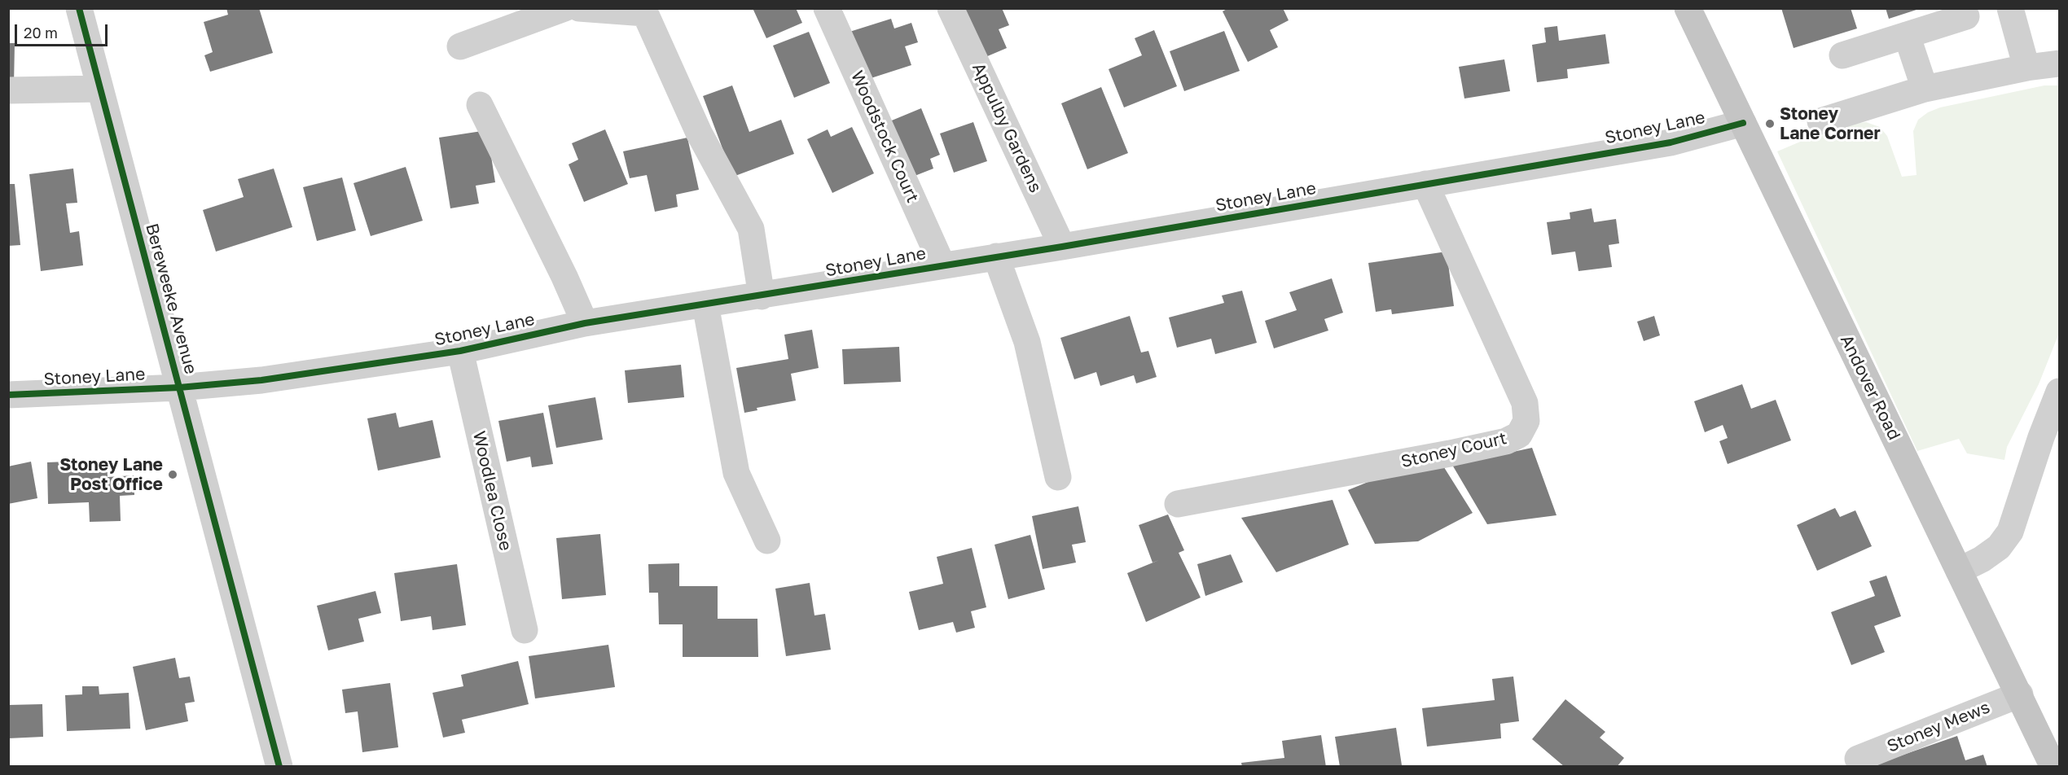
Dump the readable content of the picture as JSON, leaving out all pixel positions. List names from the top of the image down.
{
  "streets": {
    "main road": ["Andover Road"],
    "street": [
      "Appulby Gardens",
      "Stoney Lane",
      "Woodstock Court",
      "Bereweeke Avenue",
      "Stoney Court",
      "Woodlea Close",
      "Stoney Mews"
    ]
  },
  "crossings": [
    ["Appulby Gardens", "Stoney Lane"],
    ["Stoney Lane", "Woodstock Court"],
    ["Stoney Lane", "Bereweeke Avenue"],
    ["Stoney Lane", "Andover Road"],
    ["Stoney Lane", "Stoney Court"],
    ["Stoney Lane", "Woodlea Close"],
    ["Andover Road", "Stoney Mews"]
  ],
  "places": ["Stoney Lane Corner", "Stoney Lane Post Office"],
  "scale_bar": "20 m"
}
